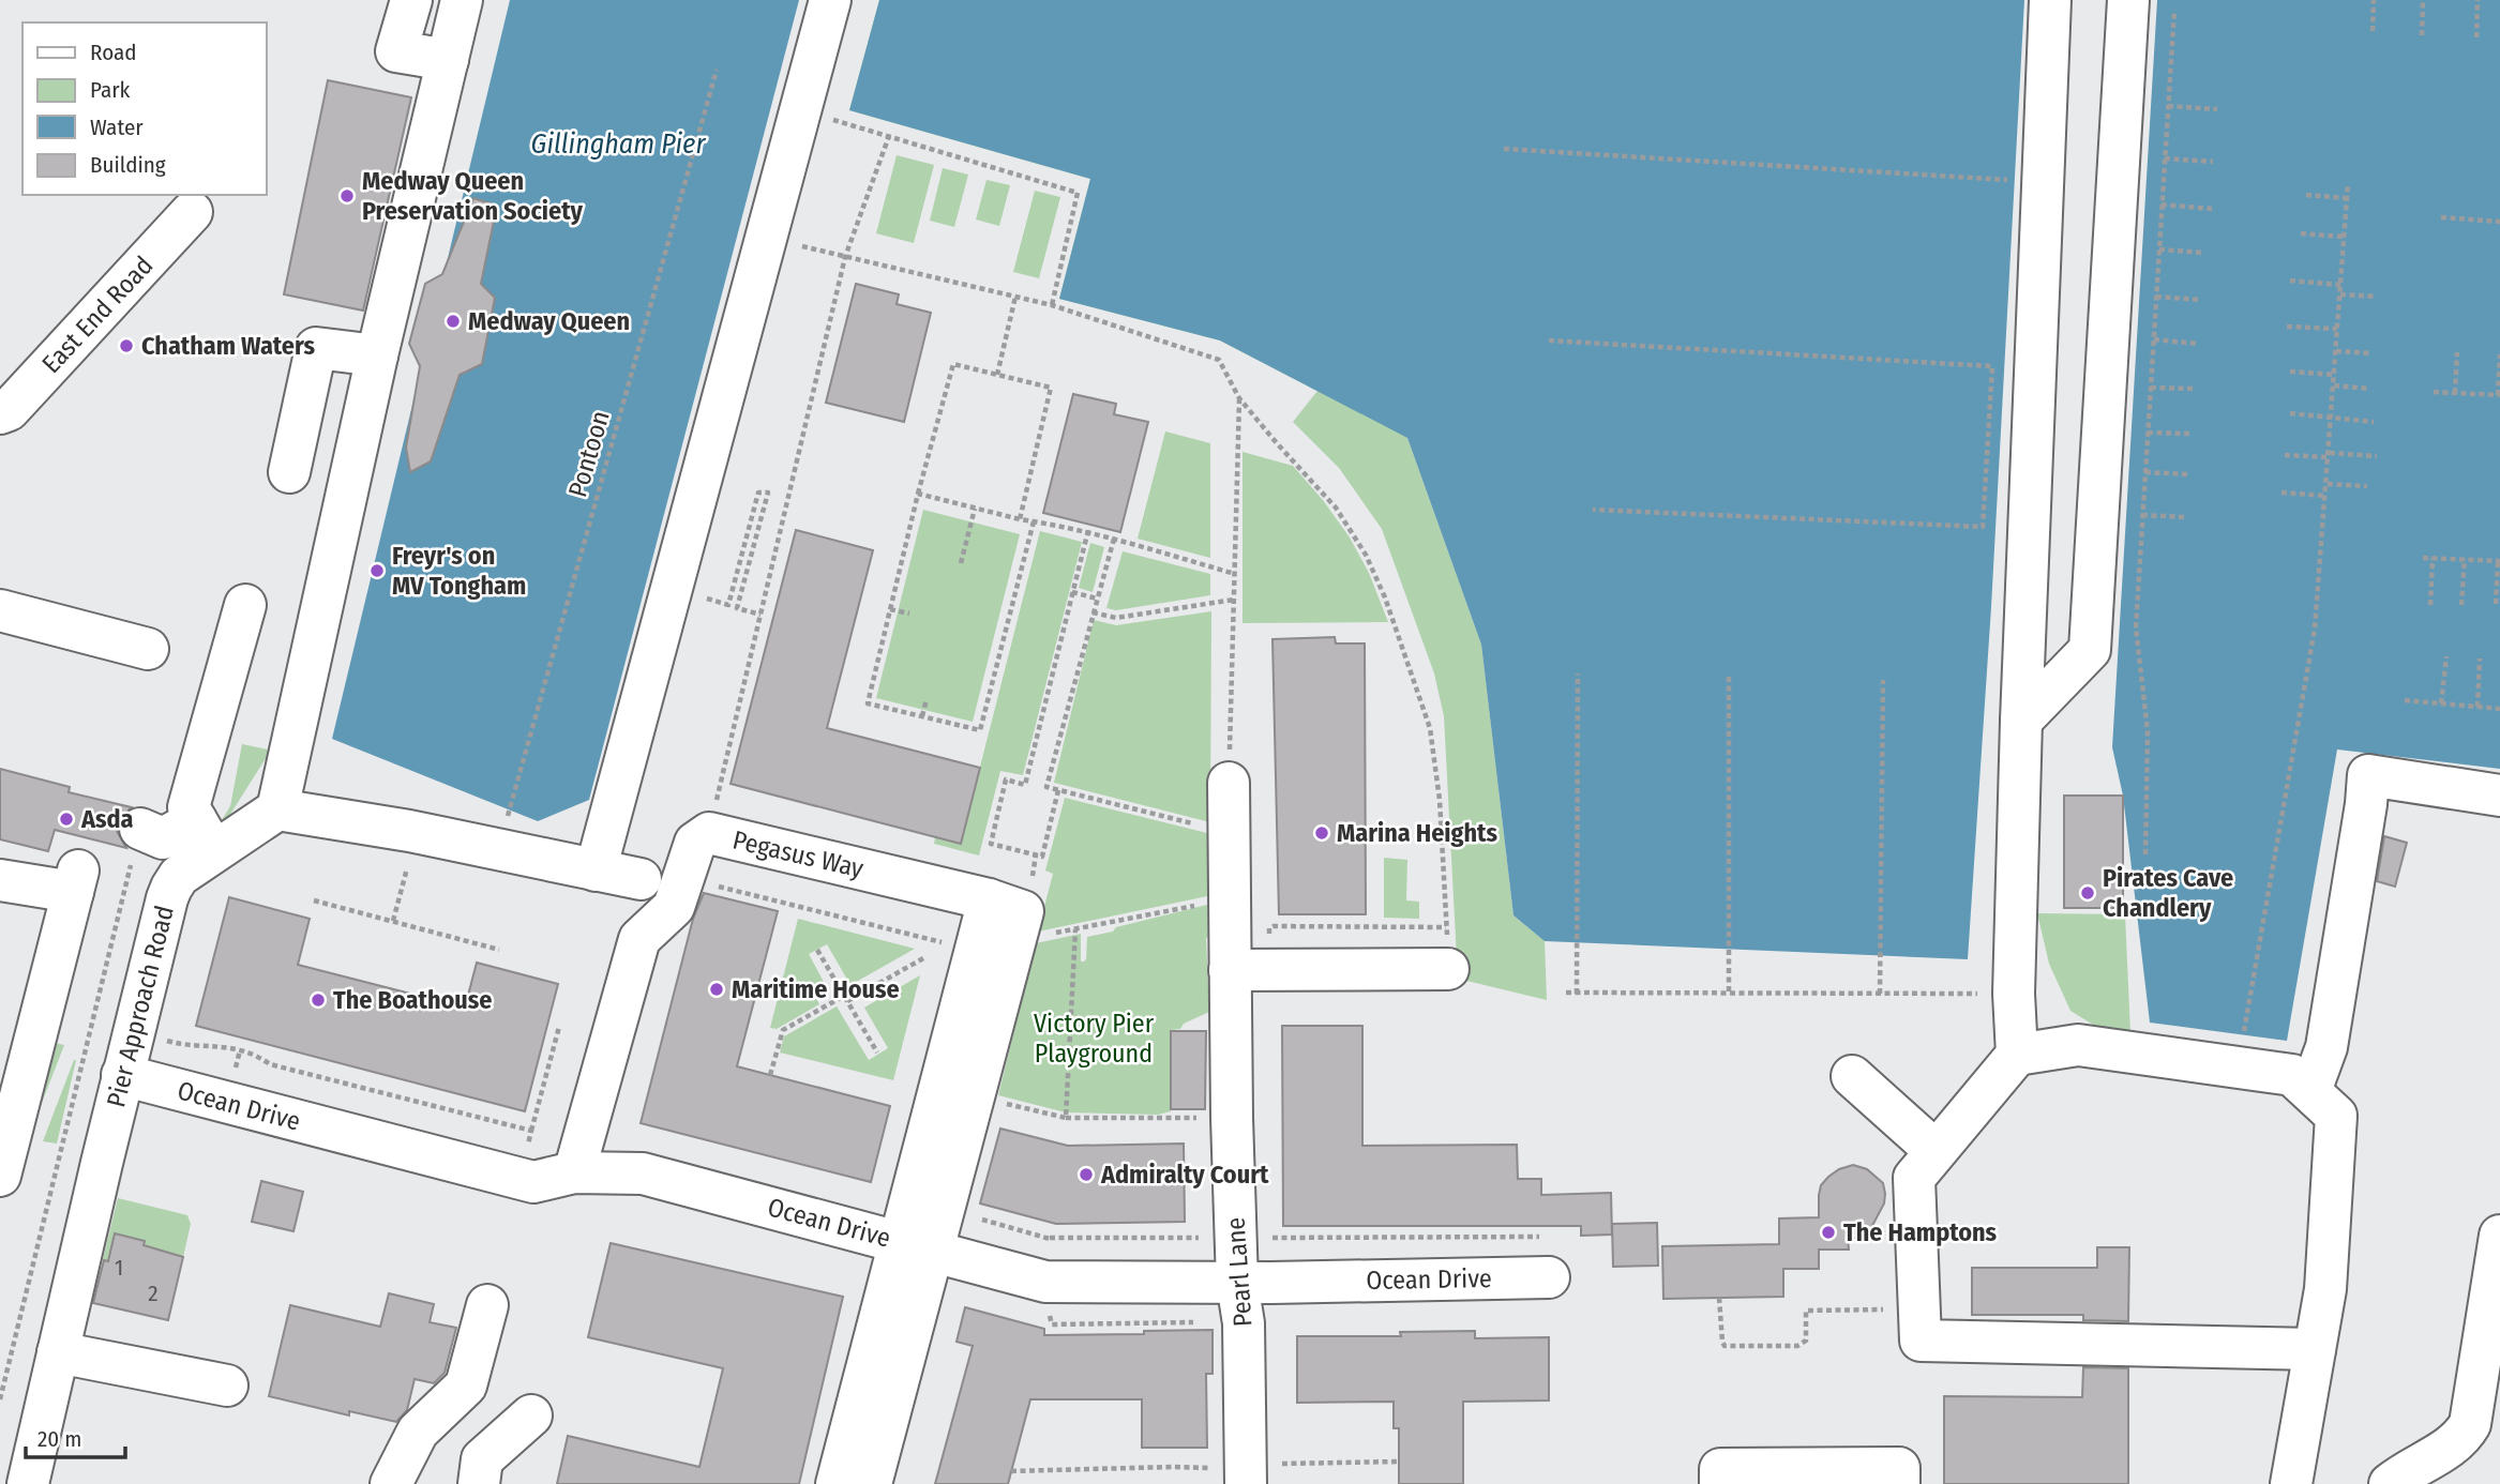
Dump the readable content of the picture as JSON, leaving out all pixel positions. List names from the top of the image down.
{
  "streets": {
    "street": [
      "East End Road",
      "Pegasus Way",
      "Pier Approach Road",
      "Ocean Drive",
      "Pearl Lane"
    ],
    "path": ["Pontoon"]
  },
  "crossings": [
    ["Pegasus Way", "Ocean Drive"],
    ["Pier Approach Road", "Ocean Drive"],
    ["Ocean Drive", "Pearl Lane"]
  ],
  "water": ["Gillingham Pier"],
  "parks": ["Victory Pier Playground"],
  "places": [
    "Medway Queen Preservation Society",
    "Medway Queen",
    "Chatham Waters",
    "Freyr's on MV Tongham",
    "Asda",
    "Marina Heights",
    "Pirates Cave Chandlery",
    "Maritime House",
    "The Boathouse",
    "Admiralty Court",
    "The Hamptons"
  ],
  "house_numbers": ["1", "2"],
  "legend": [
    "Road",
    "Park",
    "Water",
    "Building"
  ],
  "scale_bar": "20 m"
}
